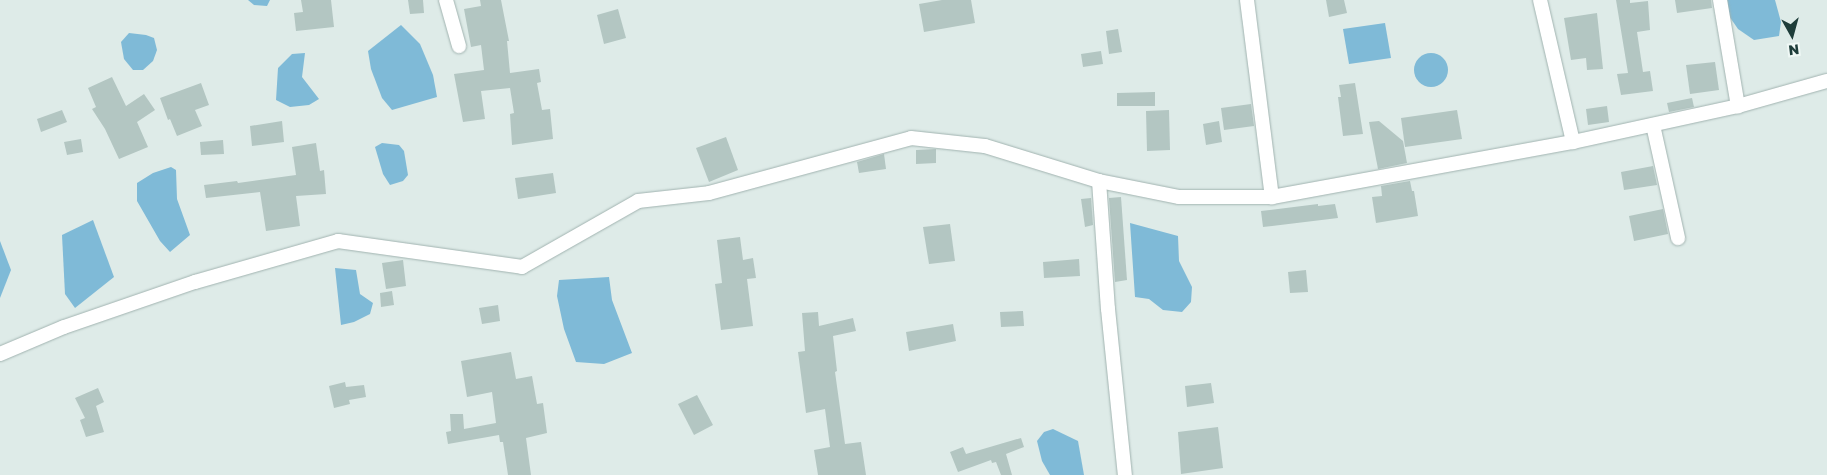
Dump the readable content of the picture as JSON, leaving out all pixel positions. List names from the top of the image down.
{
  "north": "bottom"
}
